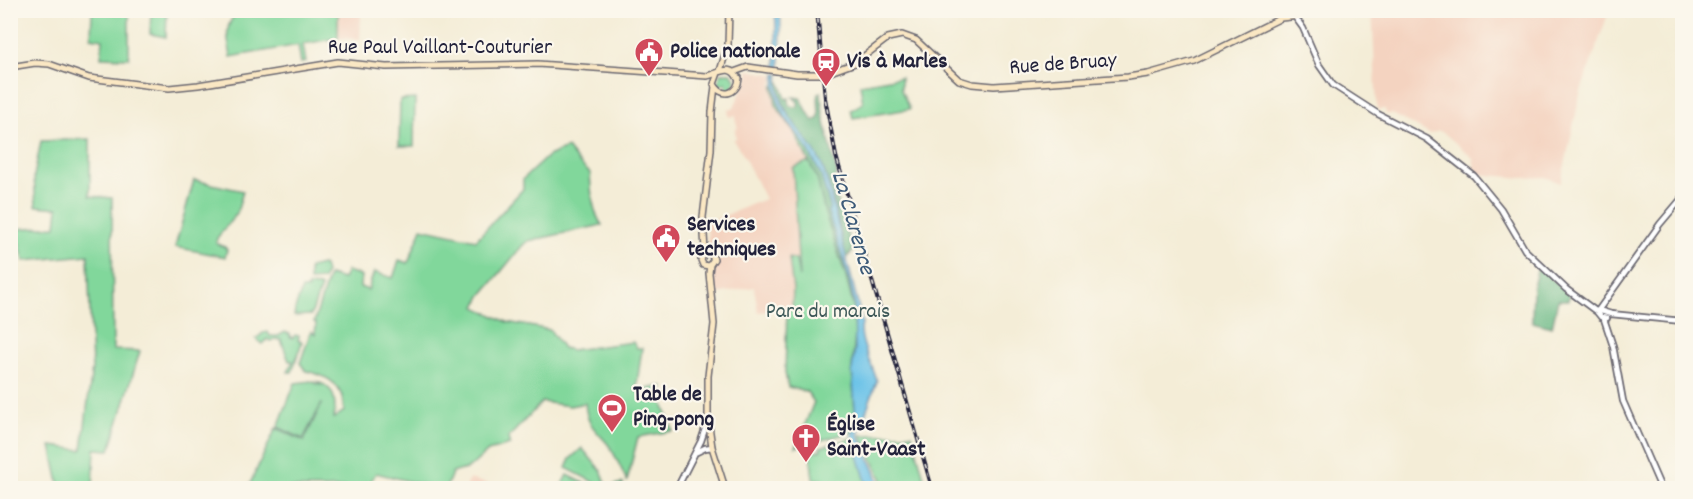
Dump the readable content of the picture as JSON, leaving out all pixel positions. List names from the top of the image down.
{
  "streets": {
    "main road": ["Rue Paul Vaillant-Couturier", "Rue de Bruay"]
  },
  "water": ["La Clarence"],
  "parks": ["Parc du marais"],
  "places": {
    "public building": ["Police nationale", "Services techniques"],
    "station": ["Vis à Marles"],
    "sports": ["Table de Ping-pong"],
    "church": ["Église Saint-Vaast"]
  }
}
